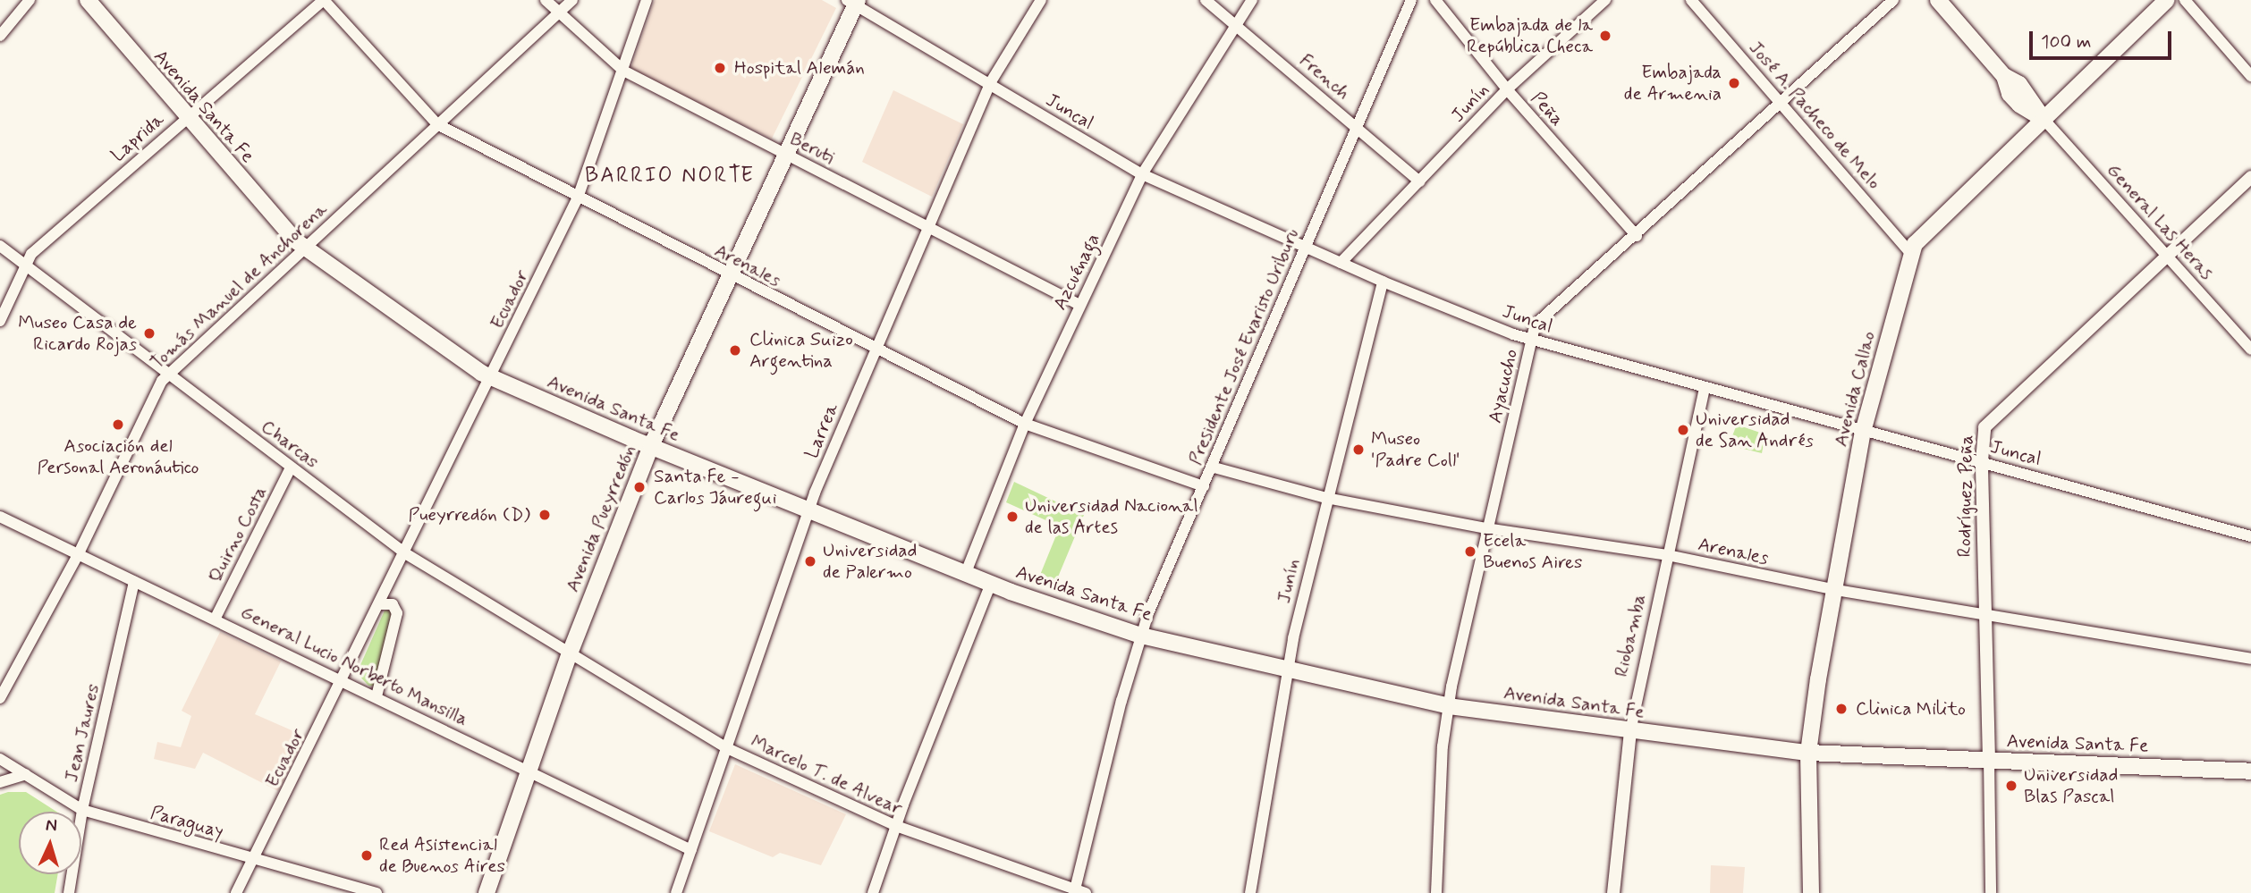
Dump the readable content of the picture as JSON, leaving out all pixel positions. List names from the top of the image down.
{
  "streets": {
    "main road": ["Avenida Santa Fe", "Avenida Callao", "Avenida Pueyrredón"],
    "street": [
      "French",
      "Junín",
      "Peña",
      "Juncal",
      "José A. Pacheco de Melo",
      "Laprida",
      "Beruti",
      "General Las Heras",
      "Arenales",
      "Azcuénaga",
      "Tomás Manuel de Anchorena",
      "Ecuador",
      "Presidente José Evaristo Uriburu",
      "Ayacucho",
      "Larrea",
      "Charcas",
      "Rodríguez Peña",
      "Quirno Costa",
      "Riobamba",
      "General Lucio Norberto Mansilla",
      "Jean Jaures",
      "Marcelo T. de Alvear",
      "Paraguay"
    ]
  },
  "crossings": [
    ["French", "Junín"],
    ["French", "Azcuénaga"],
    ["French", "Presidente José Evaristo Uriburu"],
    ["Junín", "Avenida Santa Fe"],
    ["Junín", "Peña"],
    ["Junín", "Juncal"],
    ["Junín", "Arenales"],
    ["Avenida Santa Fe", "Laprida"],
    ["Avenida Santa Fe", "Azcuénaga"],
    ["Avenida Santa Fe", "Tomás Manuel de Anchorena"],
    ["Avenida Santa Fe", "Ecuador"],
    ["Avenida Santa Fe", "Presidente José Evaristo Uriburu"],
    ["Avenida Santa Fe", "Ayacucho"],
    ["Avenida Santa Fe", "Avenida Callao"],
    ["Avenida Santa Fe", "Larrea"],
    ["Avenida Santa Fe", "Rodríguez Peña"],
    ["Avenida Santa Fe", "Avenida Pueyrredón"],
    ["Avenida Santa Fe", "Riobamba"],
    ["Peña", "Ayacucho"],
    ["Juncal", "Azcuénaga"],
    ["Juncal", "Presidente José Evaristo Uriburu"],
    ["Juncal", "Ayacucho"],
    ["Juncal", "Avenida Callao"],
    ["Juncal", "Larrea"],
    ["Juncal", "Rodríguez Peña"],
    ["Juncal", "Avenida Pueyrredón"],
    ["Juncal", "Riobamba"],
    ["José A. Pacheco de Melo", "Ayacucho"],
    ["José A. Pacheco de Melo", "Avenida Callao"],
    ["Laprida", "Arenales"],
    ["Laprida", "Charcas"],
    ["Beruti", "Azcuénaga"],
    ["Beruti", "Tomás Manuel de Anchorena"],
    ["Beruti", "Ecuador"],
    ["Beruti", "Larrea"],
    ["Beruti", "Avenida Pueyrredón"],
    ["General Las Heras", "Avenida Callao"],
    ["General Las Heras", "Rodríguez Peña"],
    ["Arenales", "Azcuénaga"],
    ["Arenales", "Tomás Manuel de Anchorena"],
    ["Arenales", "Ecuador"],
    ["Arenales", "Presidente José Evaristo Uriburu"],
    ["Arenales", "Ayacucho"],
    ["Arenales", "Avenida Callao"],
    ["Arenales", "Larrea"],
    ["Arenales", "Rodríguez Peña"],
    ["Arenales", "Avenida Pueyrredón"],
    ["Arenales", "Riobamba"],
    ["Tomás Manuel de Anchorena", "Charcas"],
    ["Tomás Manuel de Anchorena", "General Lucio Norberto Mansilla"],
    ["Ecuador", "Charcas"],
    ["Ecuador", "General Lucio Norberto Mansilla"],
    ["Ecuador", "Paraguay"],
    ["Presidente José Evaristo Uriburu", "Marcelo T. de Alvear"],
    ["Larrea", "General Lucio Norberto Mansilla"],
    ["Larrea", "Marcelo T. de Alvear"],
    ["Charcas", "Avenida Pueyrredón"],
    ["Charcas", "Quirno Costa"],
    ["Charcas", "Marcelo T. de Alvear"],
    ["Avenida Pueyrredón", "General Lucio Norberto Mansilla"],
    ["Avenida Pueyrredón", "Marcelo T. de Alvear"],
    ["Quirno Costa", "General Lucio Norberto Mansilla"],
    ["General Lucio Norberto Mansilla", "Jean Jaures"],
    ["Jean Jaures", "Paraguay"]
  ],
  "districts": ["BARRIO NORTE"],
  "places": [
    "Embajada de la República Checa",
    "Hospital Alemán",
    "Embajada de Armenia",
    "Museo Casa de Ricardo Rojas",
    "Clinica Suizo Argentina",
    "Asociación del Personal Aeronáutico",
    "Universidad de San Andrés",
    "Museo 'Padre Coll'",
    "Santa Fe - Carlos Jáuregui",
    "Pueyrredón (D)",
    "Universidad Nacional de las Artes",
    "Ecela Buenos Aires",
    "Universidad de Palermo",
    "Clinica Milito",
    "Universidad Blas Pascal",
    "Red Asistencial de Buenos Aires"
  ],
  "scale_bar": "100 m",
  "north": "top"
}
